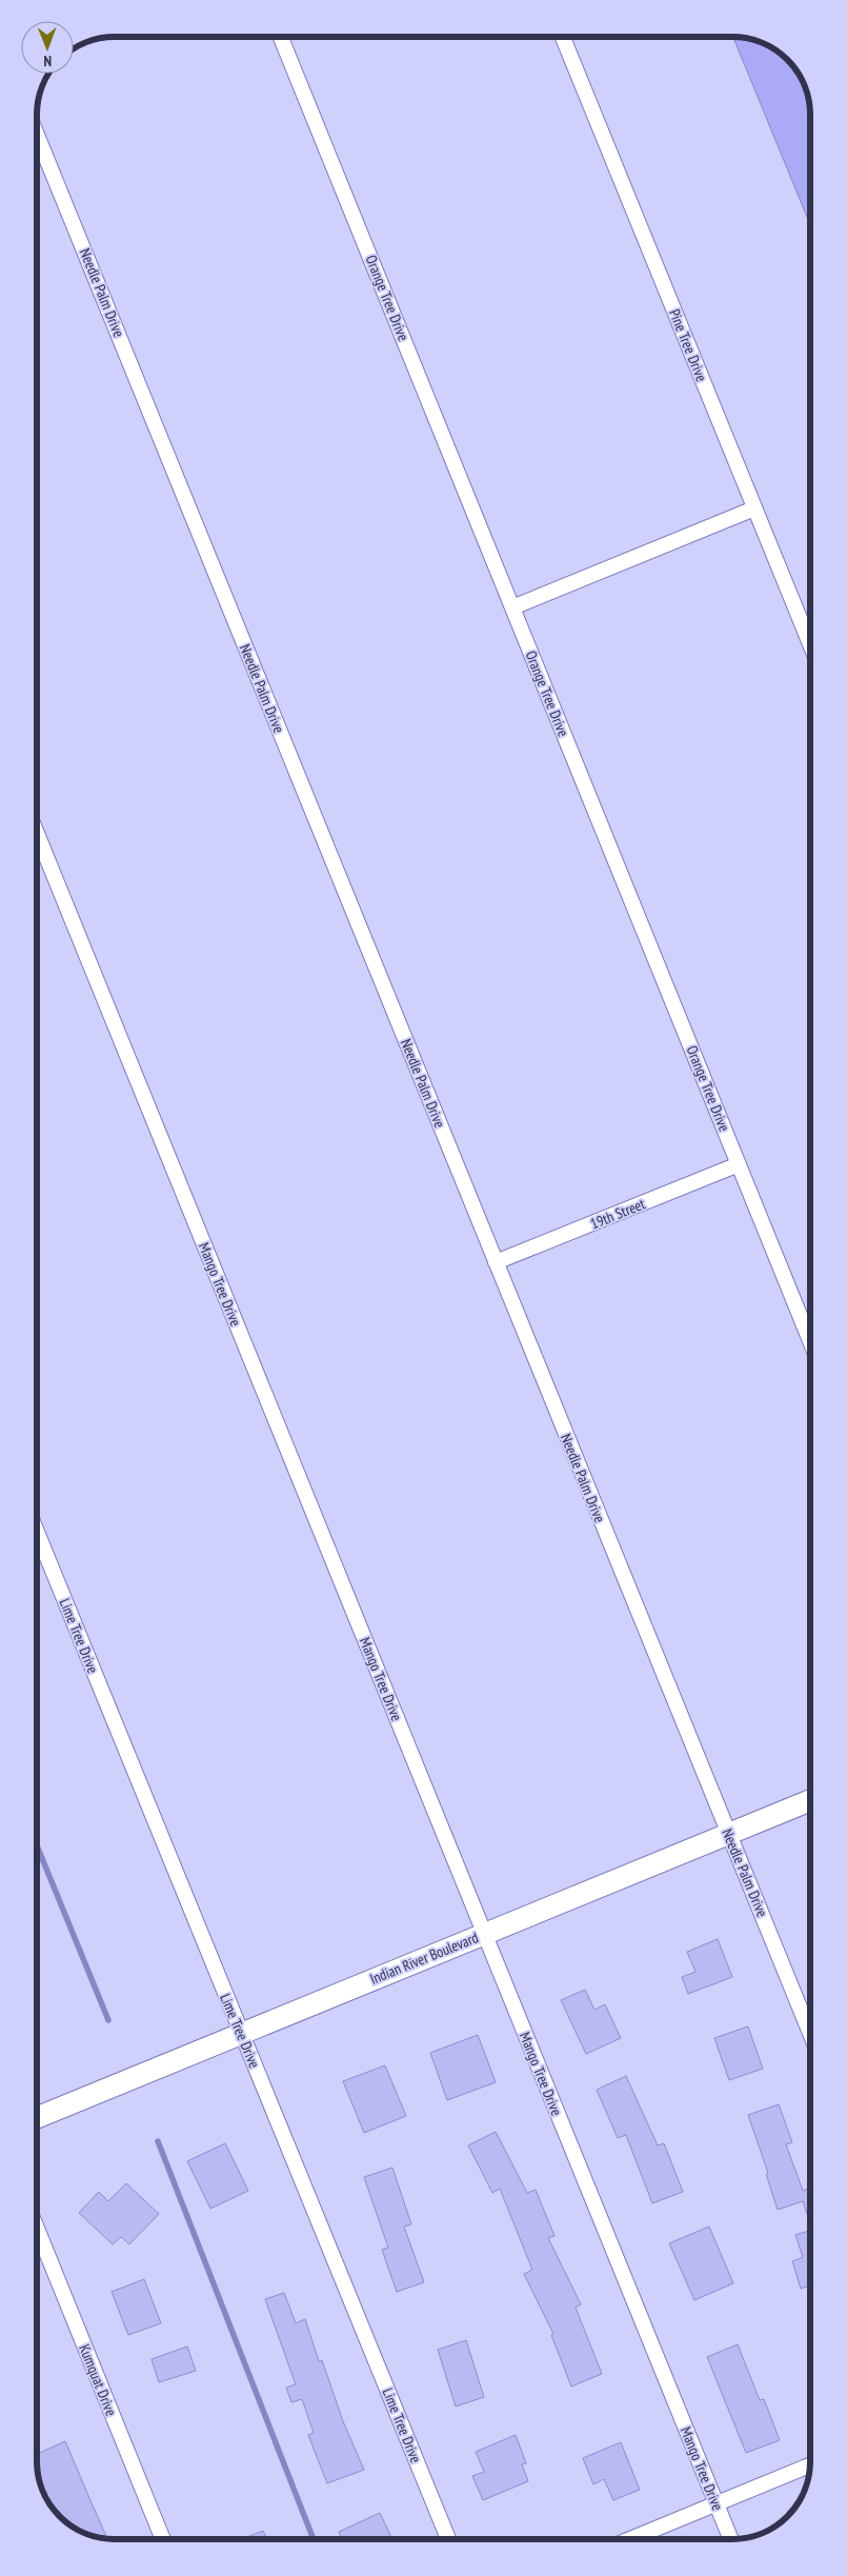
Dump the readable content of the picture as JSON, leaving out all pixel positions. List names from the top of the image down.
{
  "streets": {
    "main road": ["Indian River Boulevard"],
    "street": [
      "Needle Palm Drive",
      "Orange Tree Drive",
      "Pine Tree Drive",
      "19th Street",
      "Mango Tree Drive",
      "Lime Tree Drive",
      "Kumquat Drive"
    ]
  },
  "crossings": [
    ["Needle Palm Drive", "19th Street"],
    ["Needle Palm Drive", "Indian River Boulevard"],
    ["Orange Tree Drive", "19th Street"],
    ["Mango Tree Drive", "Indian River Boulevard"],
    ["Lime Tree Drive", "Indian River Boulevard"]
  ],
  "north": "bottom"
}
